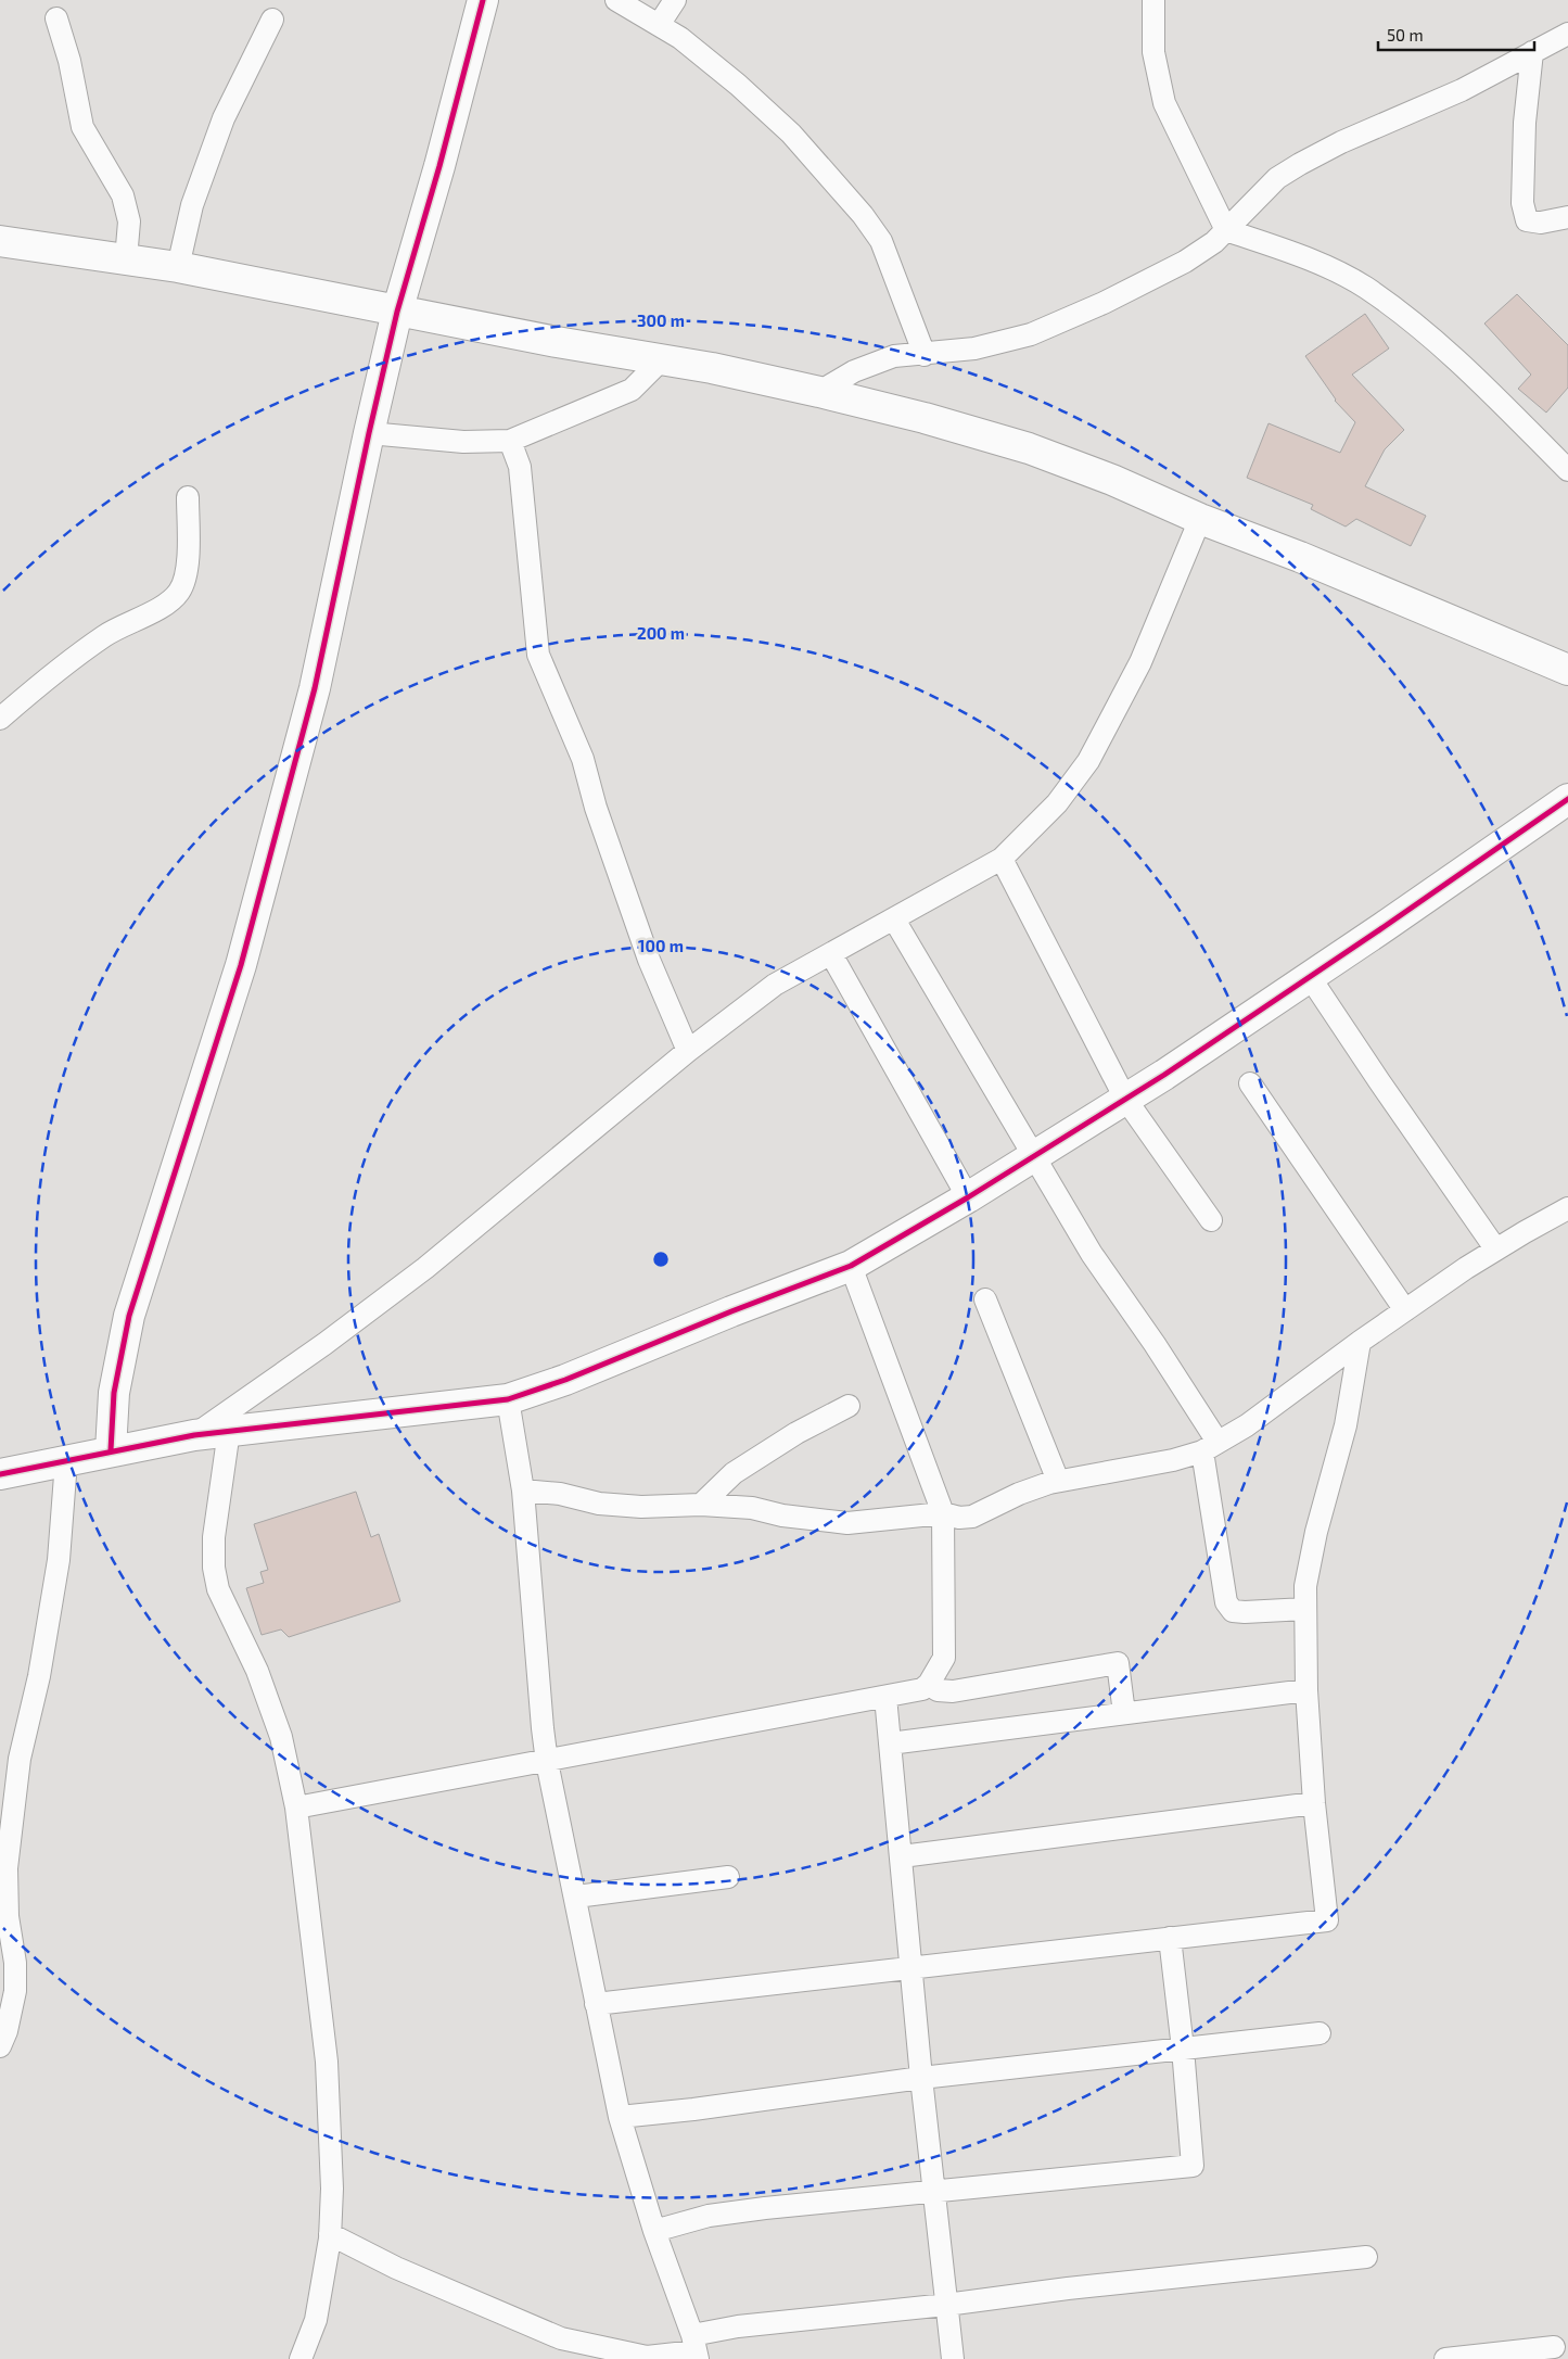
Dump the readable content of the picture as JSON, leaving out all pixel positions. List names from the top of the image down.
{
  "scale_bar": "50 m",
  "rings": ["300 m", "200 m", "100 m"]
}
